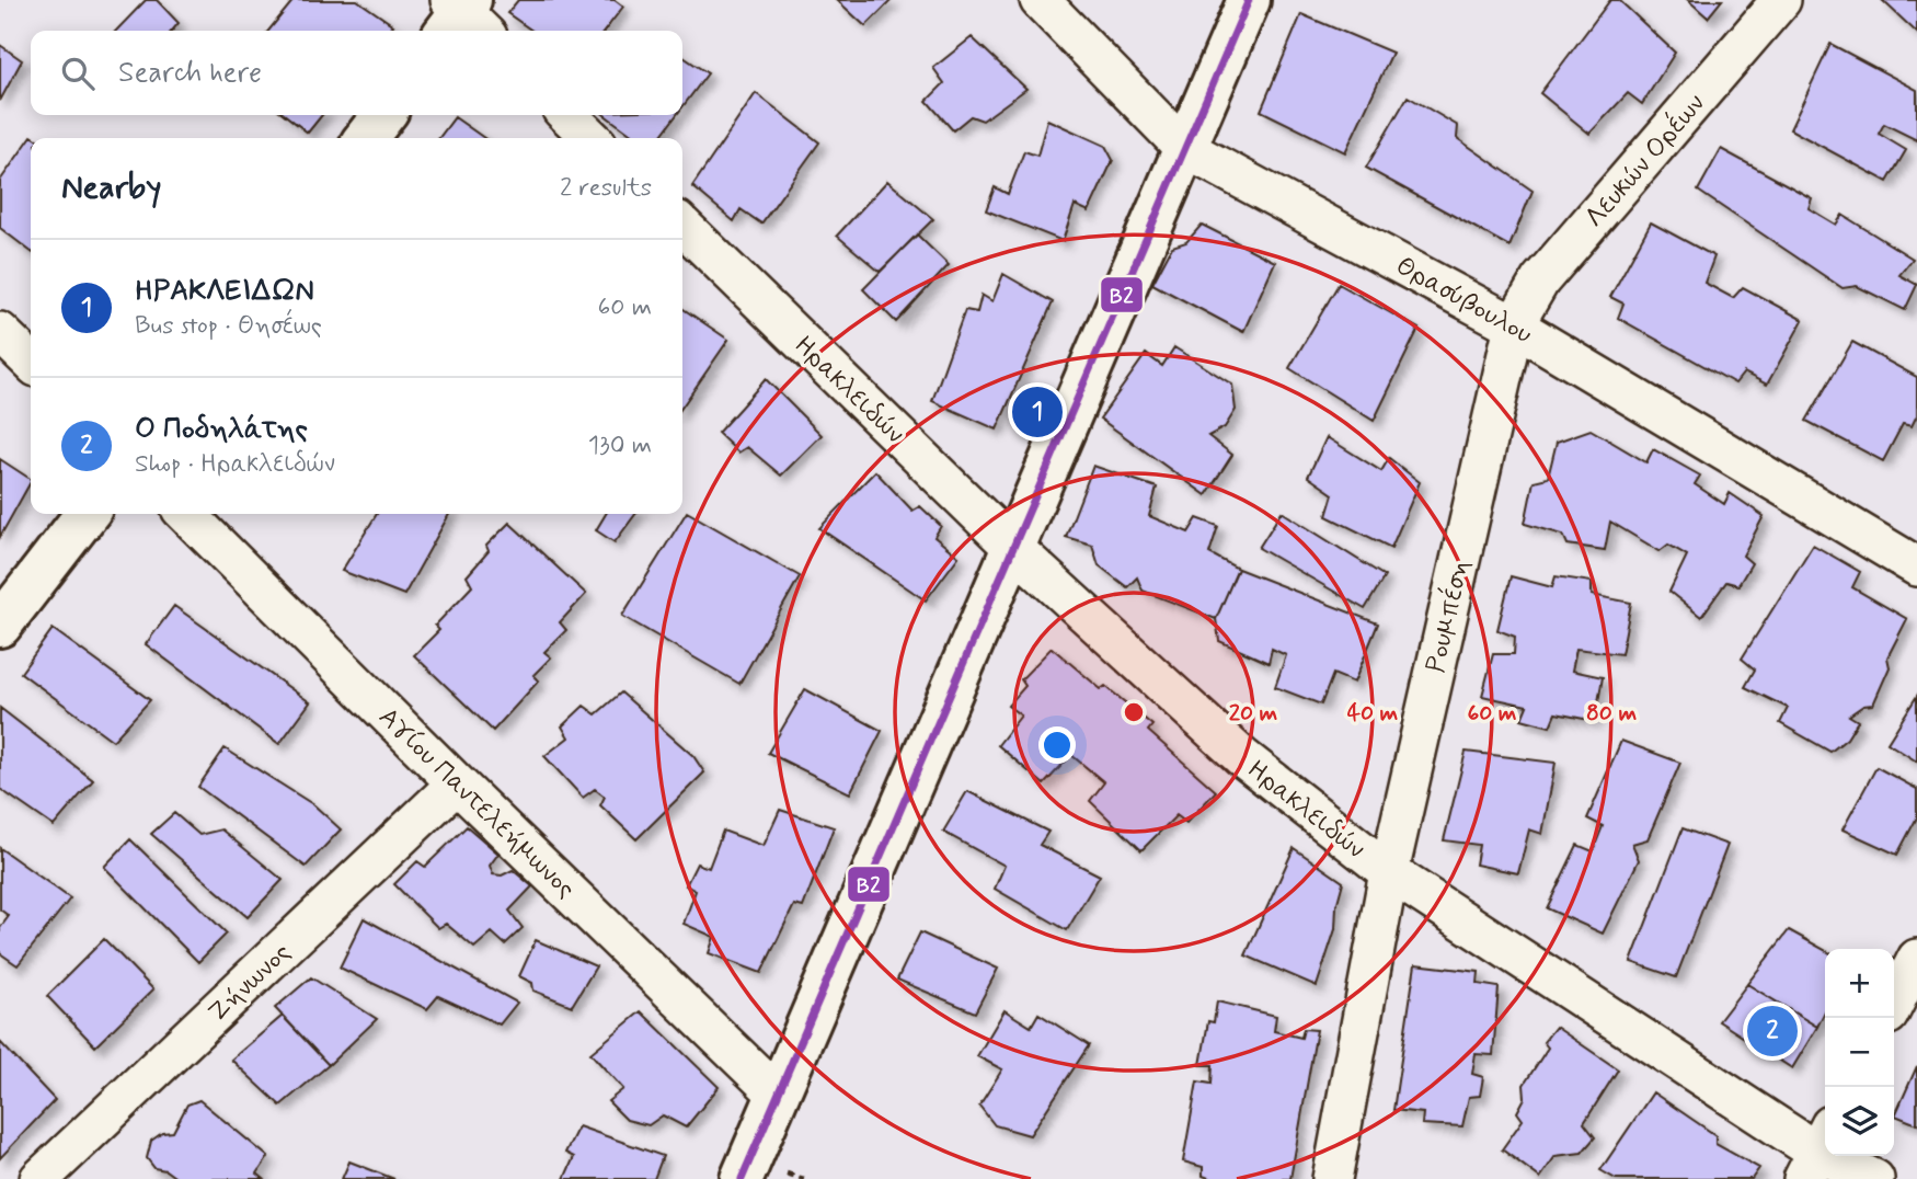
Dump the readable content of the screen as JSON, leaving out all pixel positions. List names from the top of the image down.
{
  "streets": {
    "street": [
      "Λευκών Ορέων",
      "Θρασύβουλου",
      "Ηρακλειδών",
      "Ρουμπέση",
      "Αγίου Παντελεήμωνος",
      "Ζήνωνος"
    ]
  },
  "crossings": [
    ["Λευκών Ορέων", "Θρασύβουλου"],
    ["Λευκών Ορέων", "Ρουμπέση"],
    ["Θρασύβουλου", "Ρουμπέση"],
    ["Ηρακλειδών", "Ρουμπέση"],
    ["Αγίου Παντελεήμωνος", "Ζήνωνος"]
  ],
  "lines": ["transit line Β2"],
  "page": {
    "search": "Search here",
    "heading": ["Nearby", "2 results"],
    "list": [
      {
        "mark": "1",
        "name": "ΗΡΑΚΛΕΙΔΩΝ",
        "note": "Bus stop · Θησέως",
        "value": "60 m"
      },
      {
        "mark": "2",
        "name": "Ο Ποδηλάτης",
        "note": "Shop · Ηρακλειδών",
        "value": "130 m"
      }
    ],
    "pins": ["1", "2"],
    "map_buttons": ["+", "−"]
  },
  "rings": [
    "20 m",
    "40 m",
    "60 m",
    "80 m"
  ]
}
